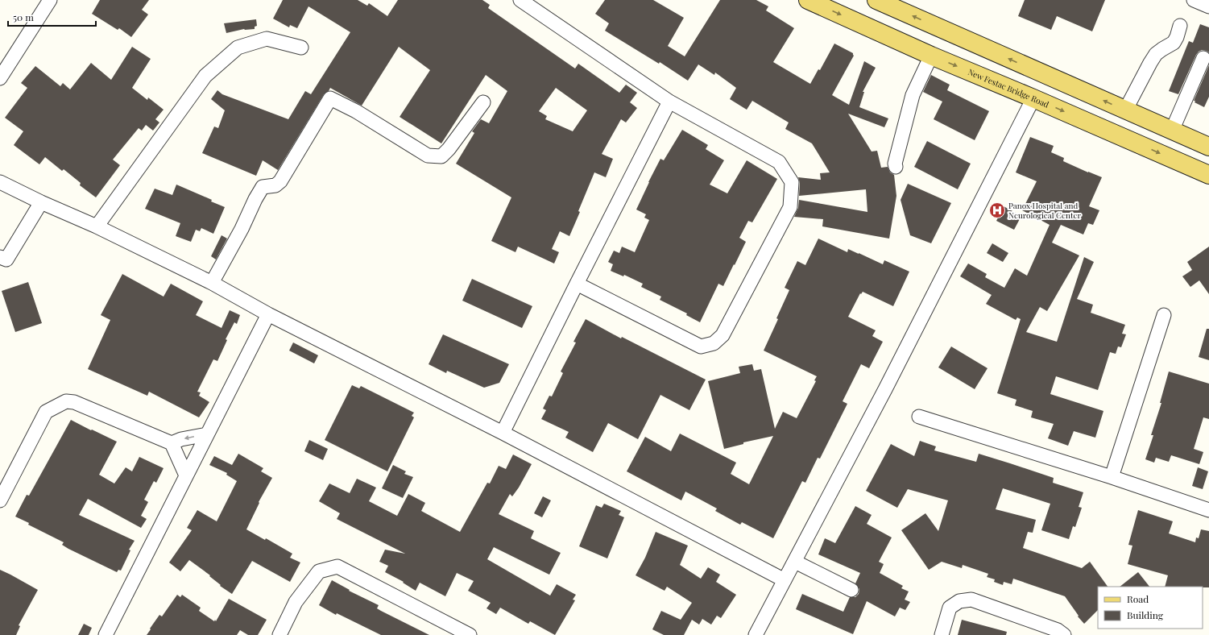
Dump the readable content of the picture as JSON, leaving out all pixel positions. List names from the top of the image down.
{
  "streets": {
    "main road": ["New Festac Bridge Road"]
  },
  "places": {
    "hospital": ["Panox Hospital and Neurological Center"]
  },
  "legend": ["Road", "Building"],
  "scale_bar": "50 m"
}
